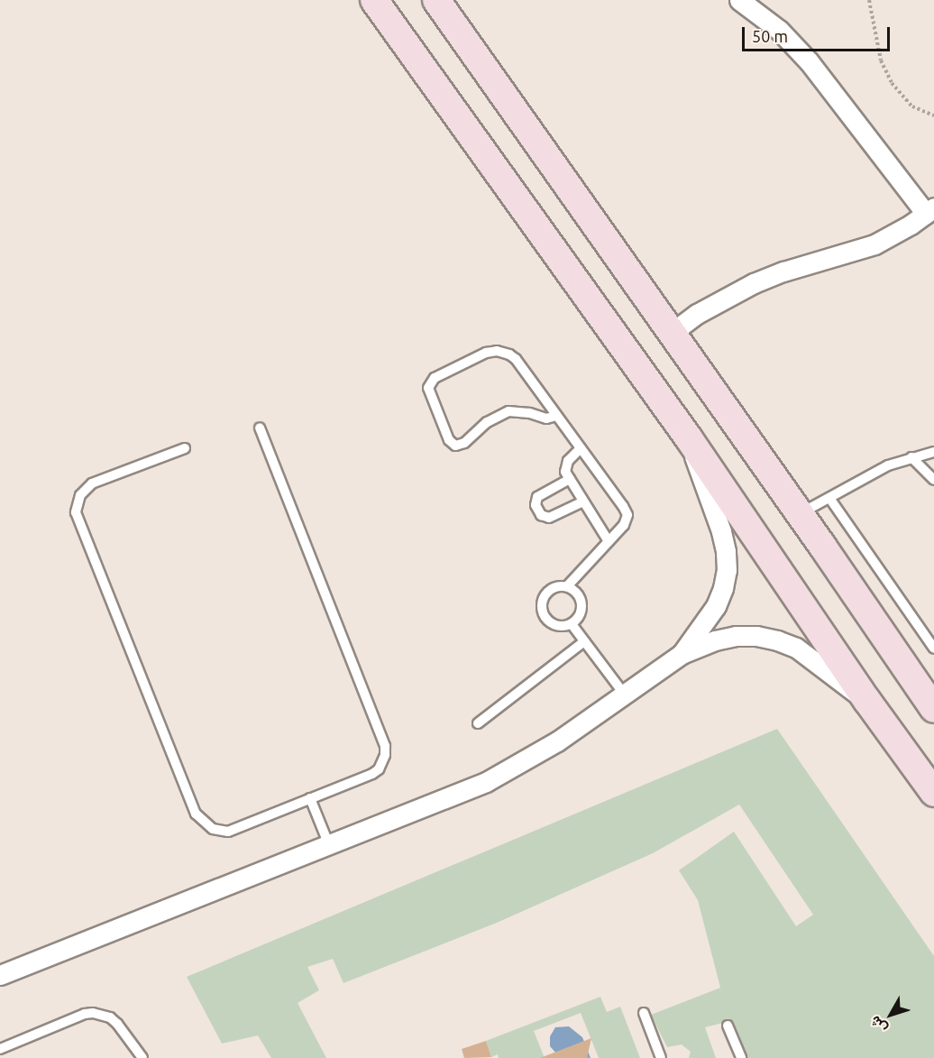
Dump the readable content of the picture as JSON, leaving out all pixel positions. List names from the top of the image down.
{
  "scale_bar": "50 m",
  "north": "bottom left"
}
